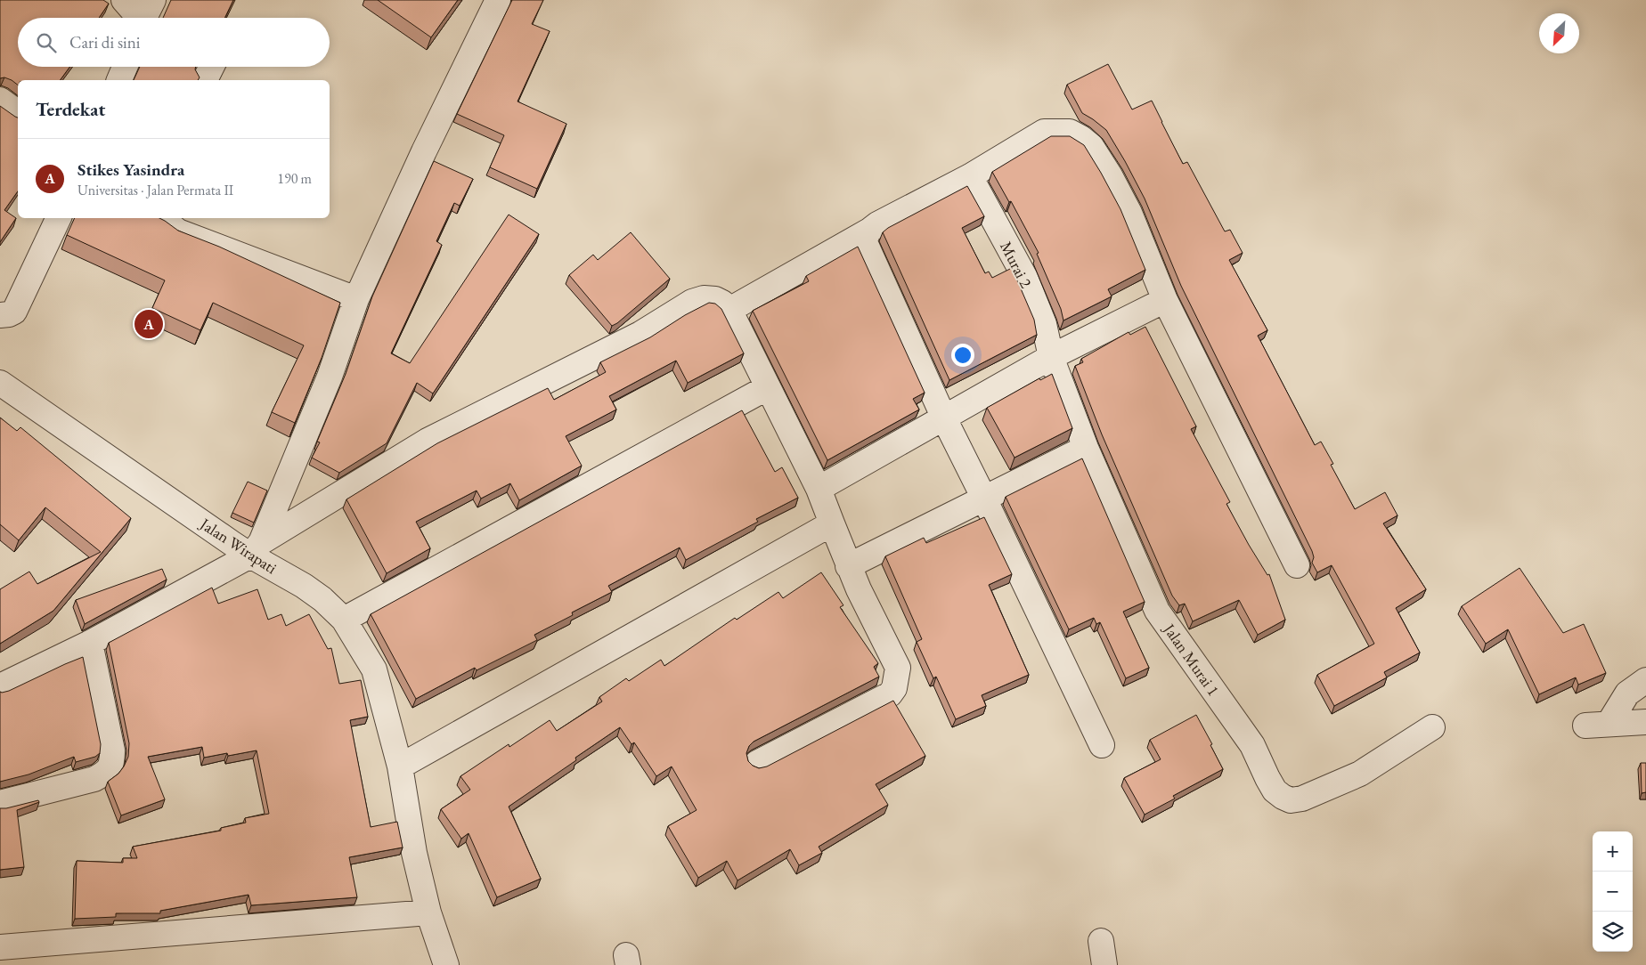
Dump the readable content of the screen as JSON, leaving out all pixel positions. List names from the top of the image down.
{
  "streets": {
    "street": ["Murai 2", "Jalan Wirapati", "Jalan Murai 1"]
  },
  "crossings": [
    ["Murai 2", "Jalan Murai 1"]
  ],
  "north": "bottom left",
  "page": {
    "search": "Cari di sini",
    "heading": "Terdekat",
    "list": [
      {
        "mark": "A",
        "name": "Stikes Yasindra",
        "note": "Universitas · Jalan Permata II",
        "value": "190 m"
      }
    ],
    "pins": "A",
    "map_buttons": ["+", "−"]
  }
}
